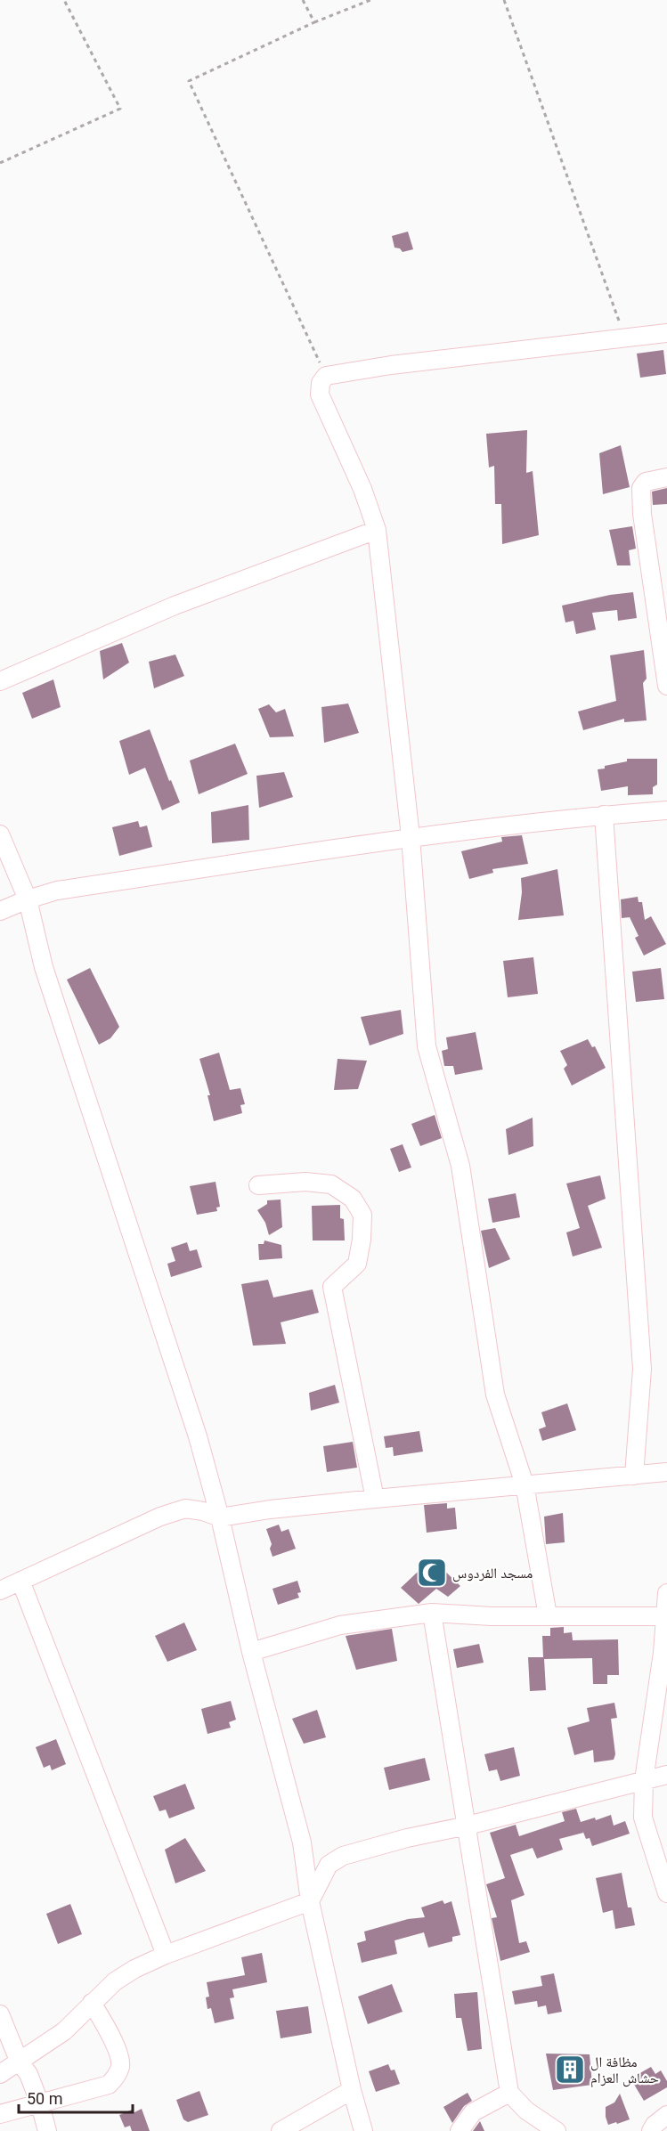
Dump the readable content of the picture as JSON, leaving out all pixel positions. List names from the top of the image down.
{
  "places": {
    "mosque": ["مسجد الفردوس"],
    "building": ["مظافة ال حشاش العزام"]
  },
  "scale_bar": "50 m"
}
